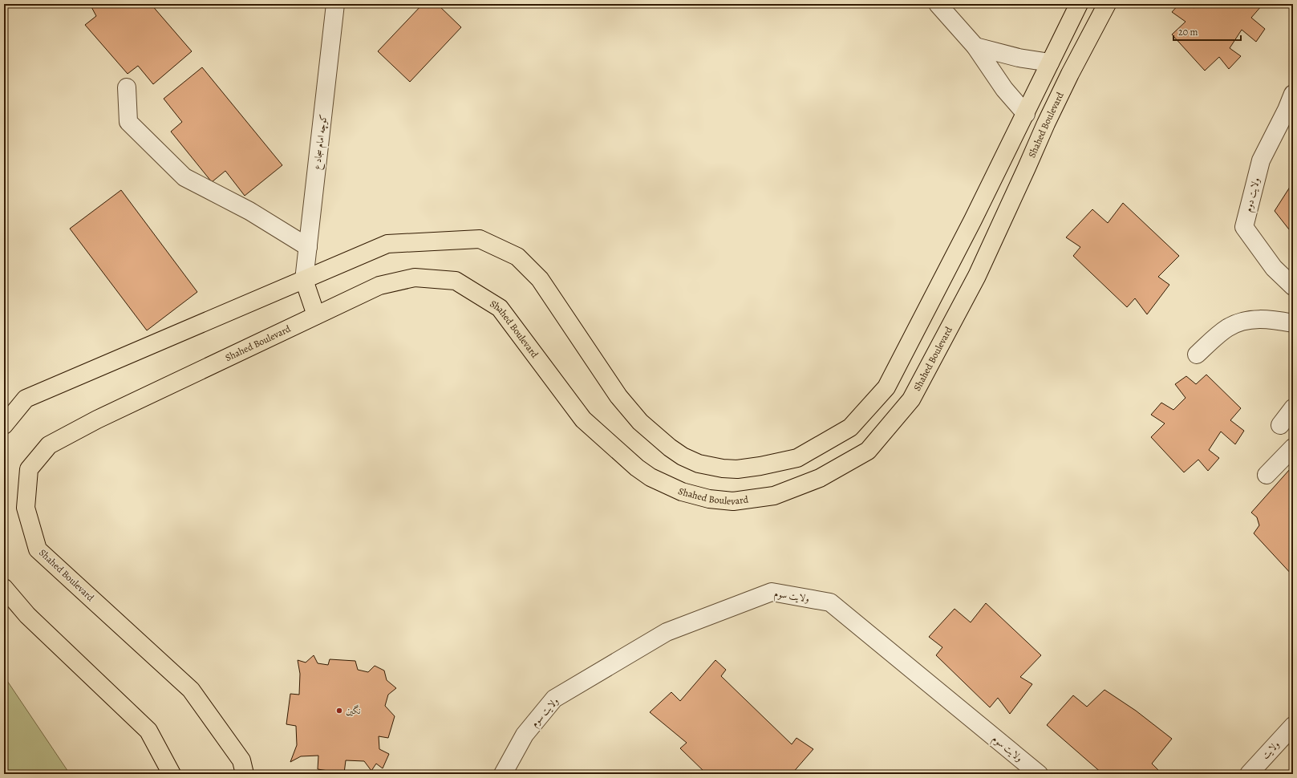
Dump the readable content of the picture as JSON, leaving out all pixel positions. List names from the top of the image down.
{
  "streets": {
    "main road": ["Shahed Boulevard"],
    "street": [
      "کوچه امام سجاد ع",
      "ولایت دوم",
      "ولایت سوم",
      "ولایت"
    ]
  },
  "places": ["نگین"],
  "scale_bar": "20 m"
}
